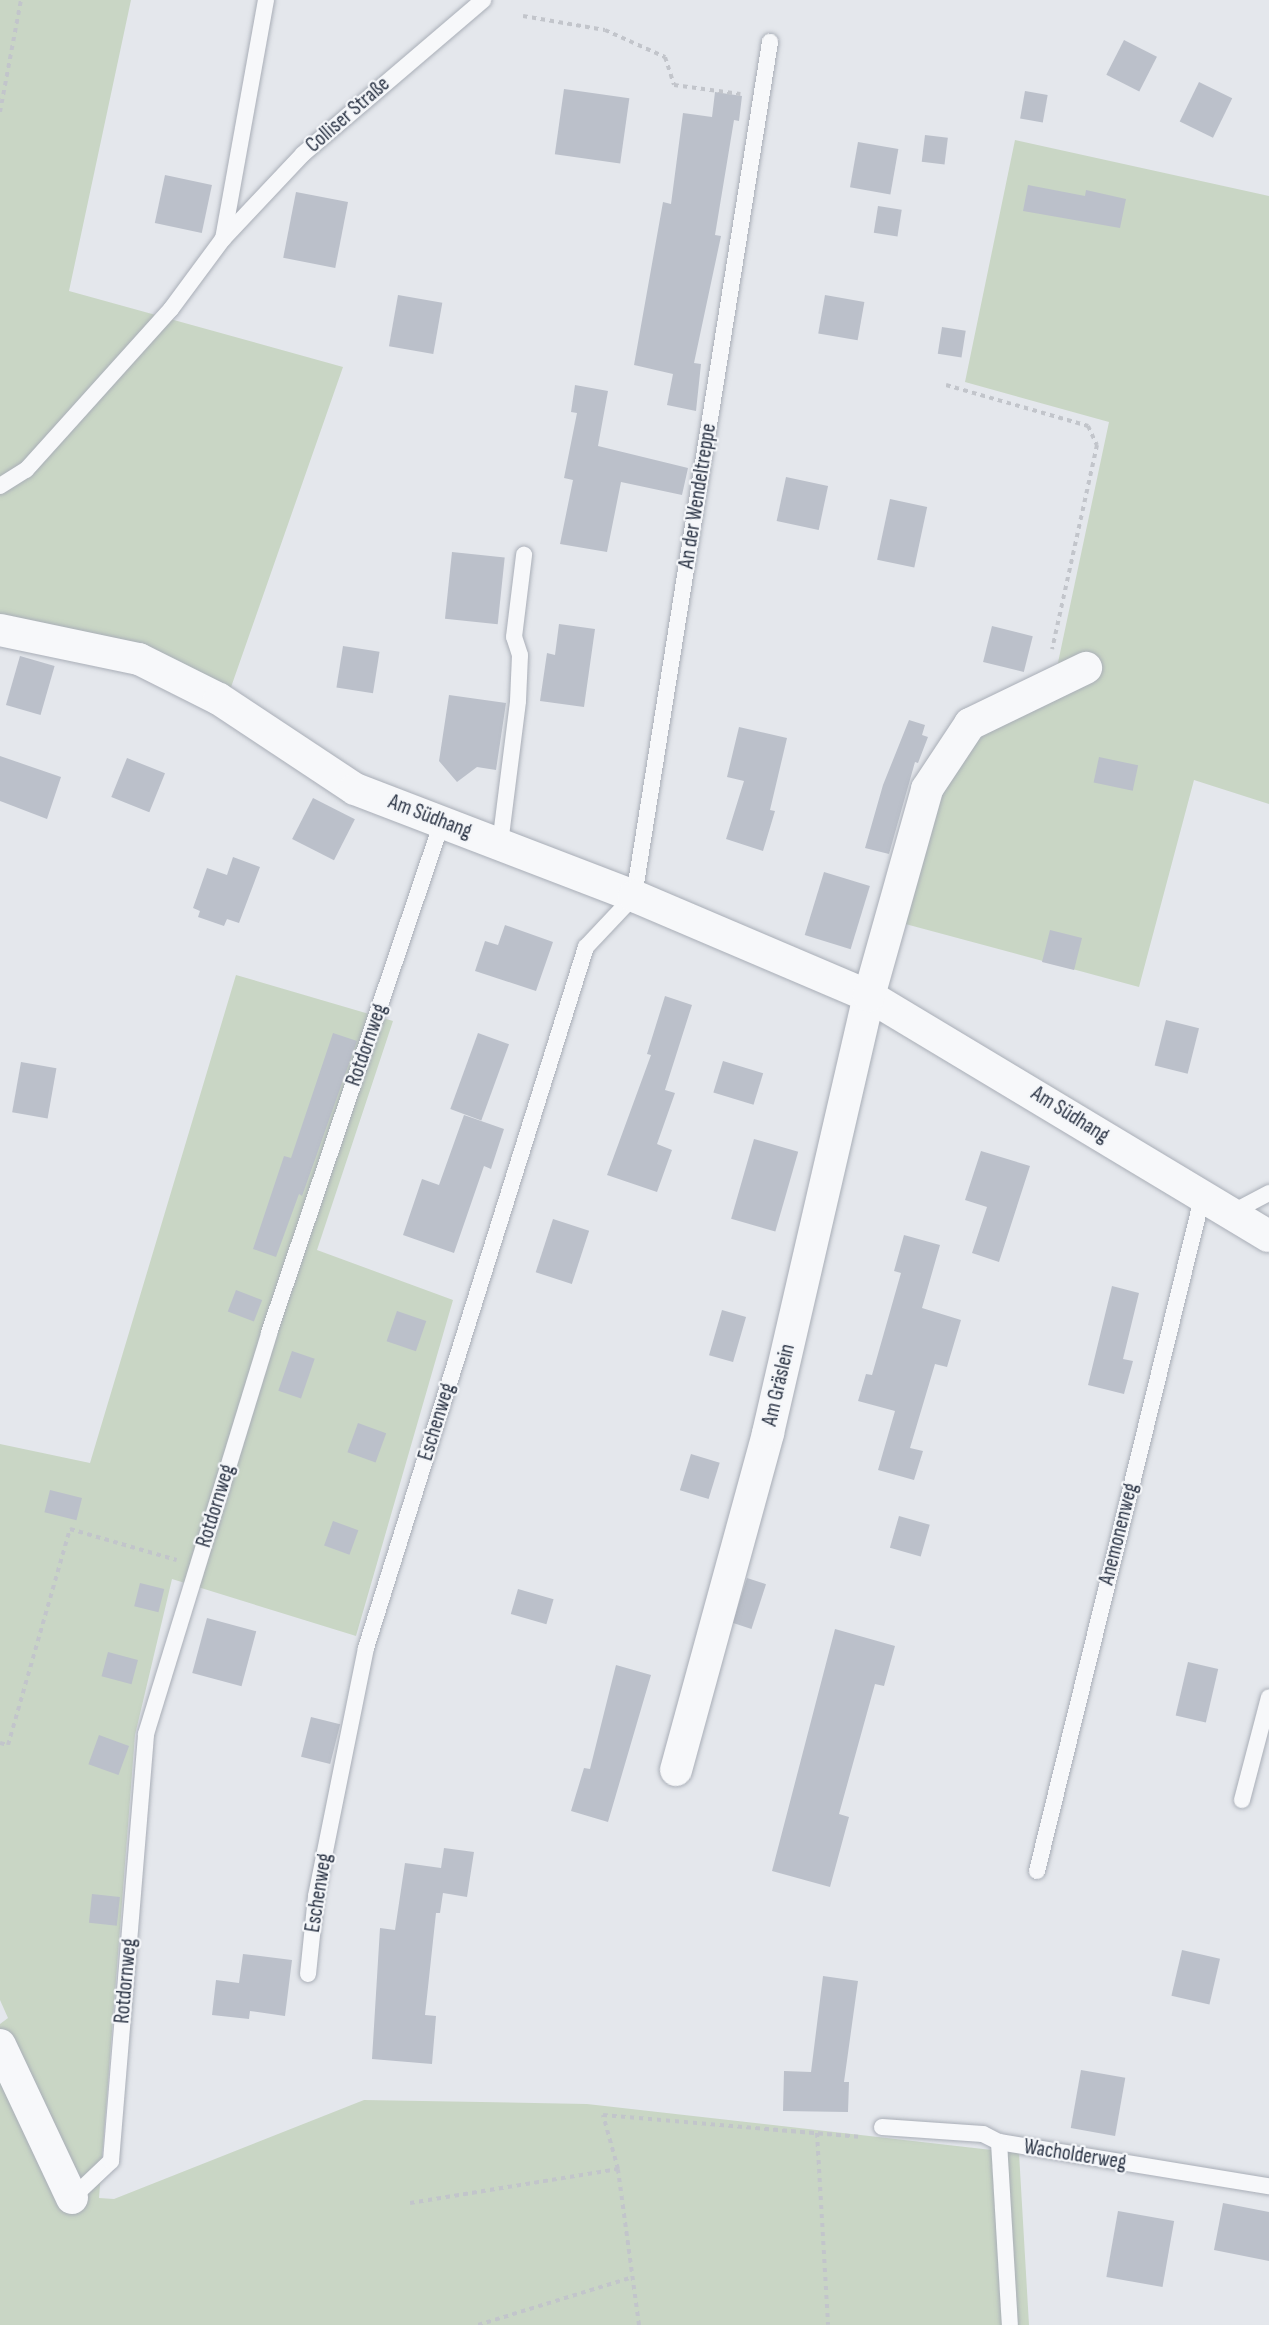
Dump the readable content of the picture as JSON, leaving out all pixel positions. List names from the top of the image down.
{
  "streets": {
    "street": ["Am Südhang", "Am Gräslein"],
    "lane": [
      "Colliser Straße",
      "An der Wendeltreppe",
      "Rotdornweg",
      "Eschenweg",
      "Anemonenweg",
      "Wacholderweg"
    ]
  },
  "crossings": [
    ["An der Wendeltreppe", "Am Südhang"],
    ["An der Wendeltreppe", "Eschenweg"],
    ["Am Südhang", "Rotdornweg"],
    ["Am Südhang", "Am Gräslein"],
    ["Am Südhang", "Eschenweg"],
    ["Am Südhang", "Anemonenweg"]
  ]
}
